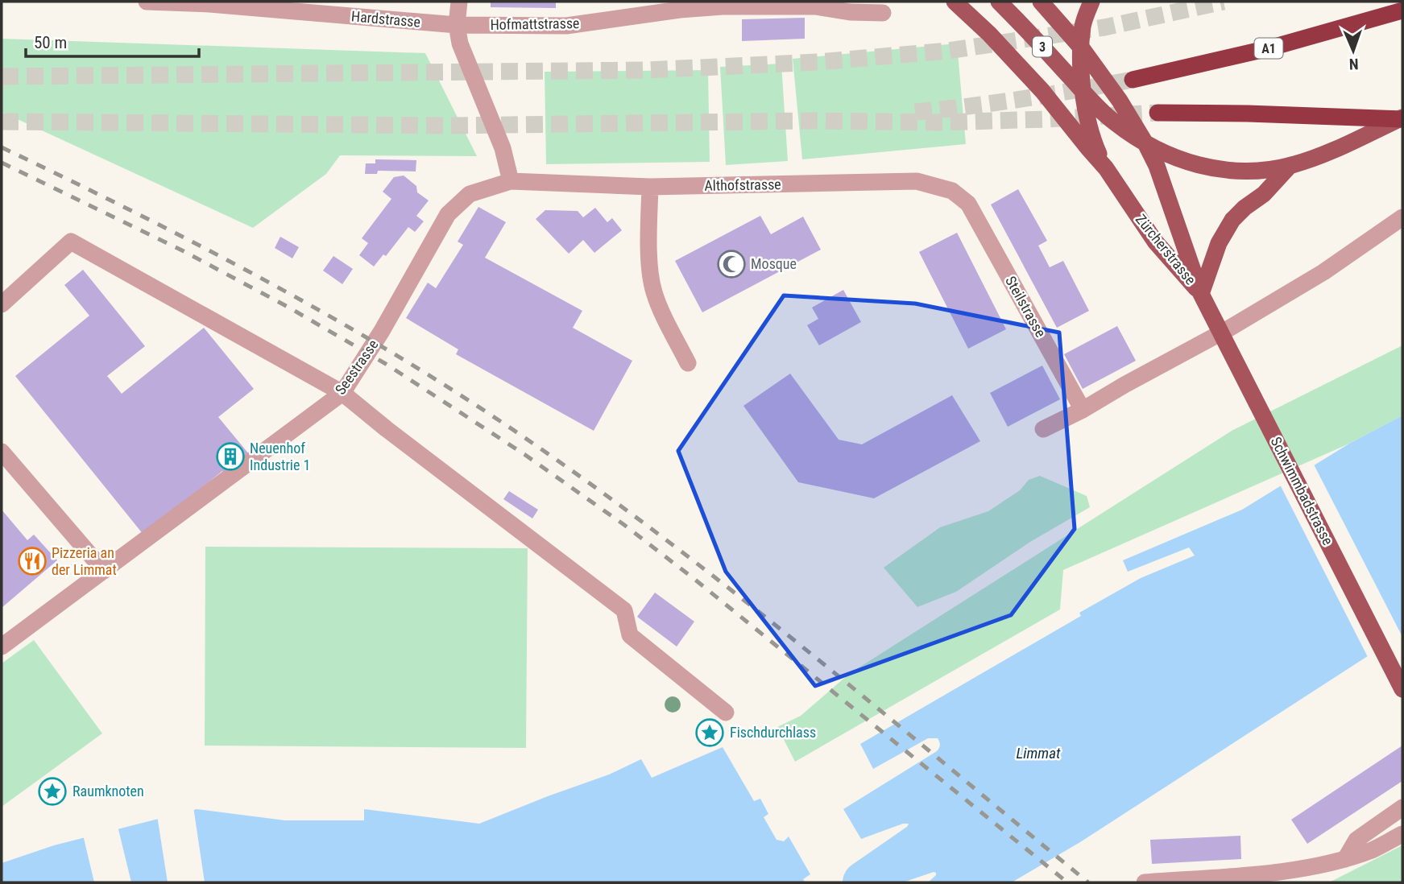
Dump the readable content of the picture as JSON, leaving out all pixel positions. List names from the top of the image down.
{
  "streets": {
    "highway": ["A1"],
    "main road": ["3", "Zürcherstrasse", "Schwimmbadstrasse"],
    "street": [
      "Hardstrasse",
      "Hofmattstrasse",
      "Althofstrasse",
      "Steilstrasse",
      "Seestrasse"
    ]
  },
  "crossings": [
    ["Hardstrasse", "Hofmattstrasse"],
    ["3", "Zürcherstrasse"],
    ["Althofstrasse", "Steilstrasse"],
    ["Althofstrasse", "Seestrasse"],
    ["Zürcherstrasse", "Schwimmbadstrasse"]
  ],
  "water": ["Limmat"],
  "places": {
    "mosque": ["Mosque"],
    "building": ["Neuenhof Industrie 1"],
    "restaurant": ["Pizzeria an der Limmat"],
    "place": ["Fischdurchlass", "Raumknoten"]
  },
  "scale_bar": "50 m",
  "north": "bottom"
}
